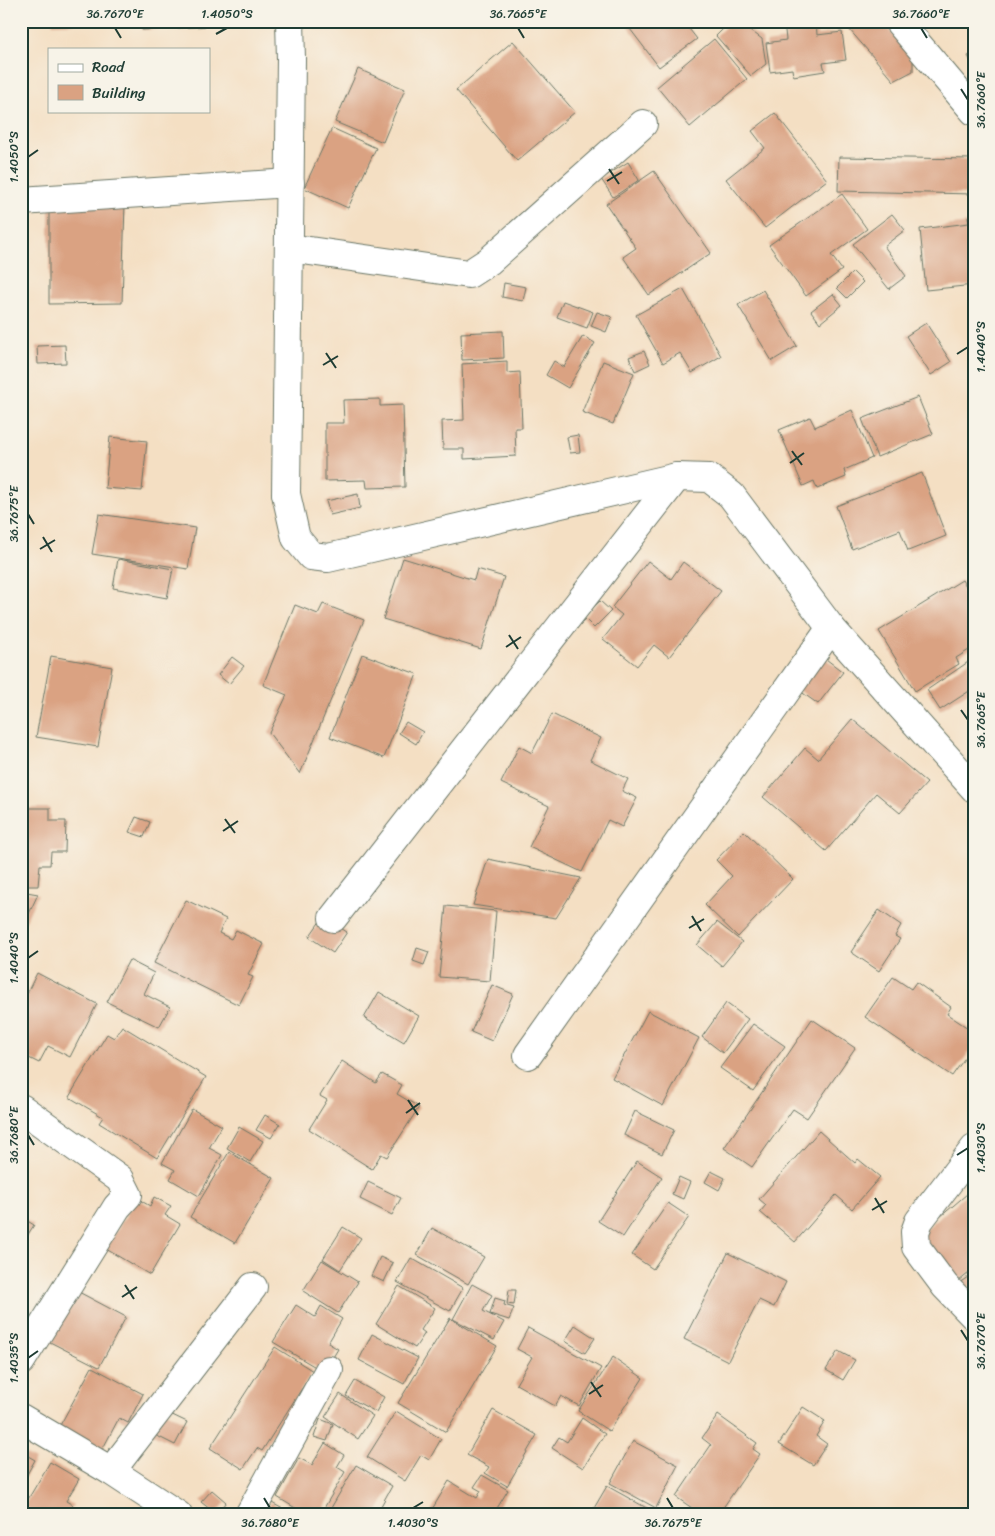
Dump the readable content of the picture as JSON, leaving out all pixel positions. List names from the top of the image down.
{
  "legend": ["Road", "Building"],
  "coordinates": [
    "36.7670°E",
    "1.4050°S",
    "36.7665°E",
    "36.7660°E",
    "1.4040°S",
    "36.7675°E",
    "36.7680°E",
    "1.4030°S",
    "1.4035°S"
  ]
}
